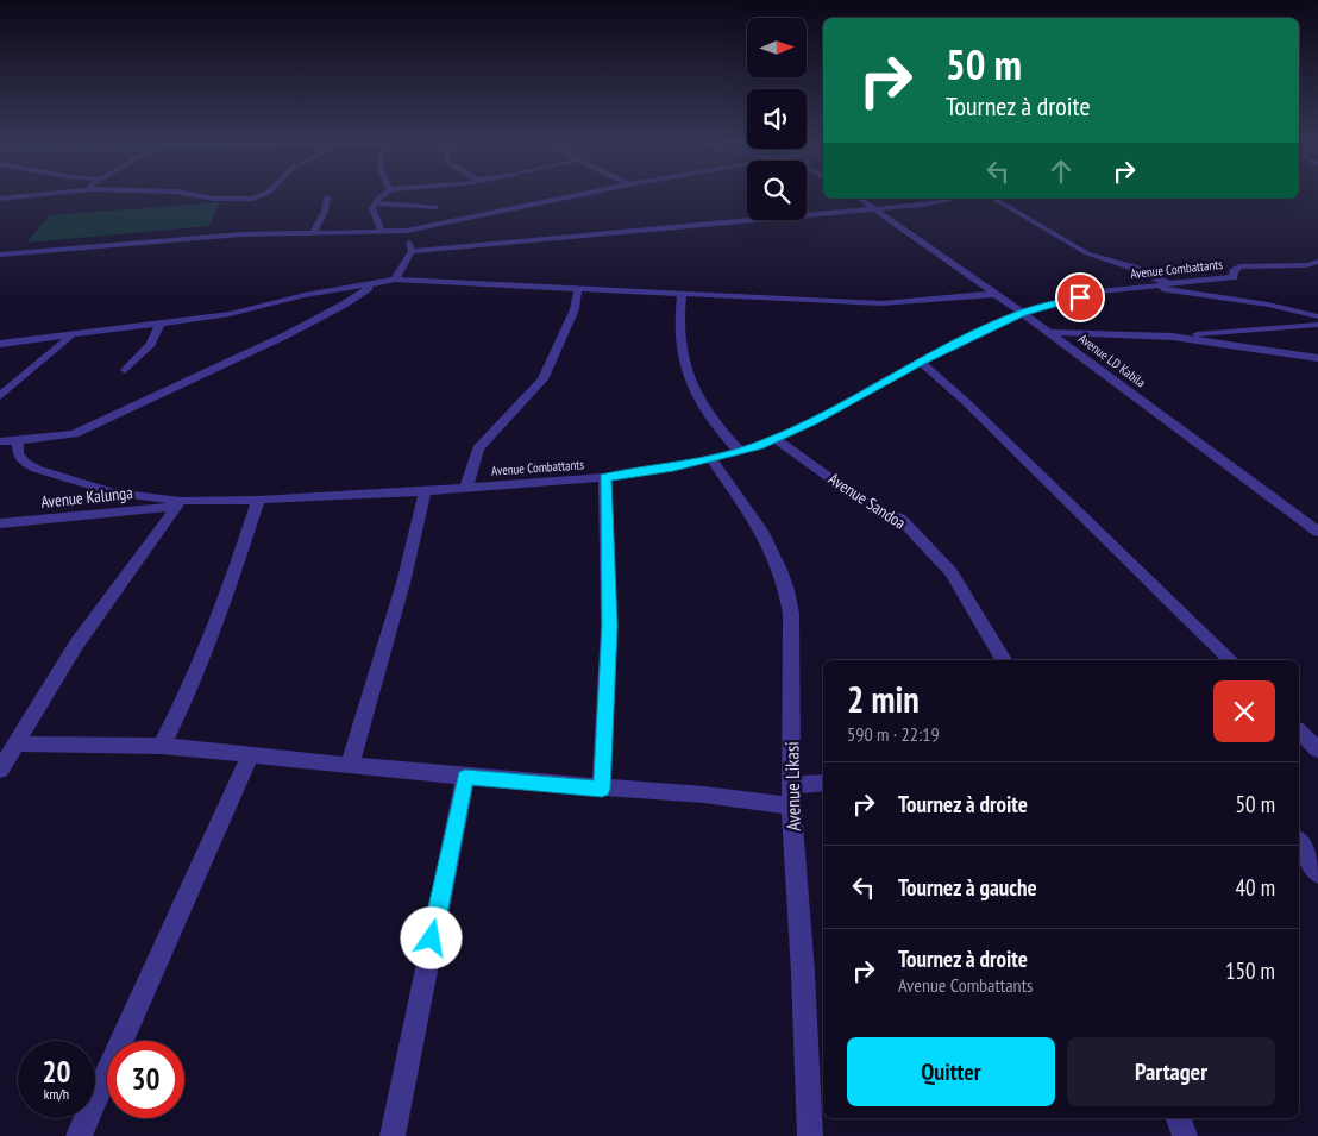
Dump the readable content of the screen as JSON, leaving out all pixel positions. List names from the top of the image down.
{
  "streets": {
    "street": [
      "Avenue Combattants",
      "Avenue LD Kabila",
      "Avenue Kalunga",
      "Avenue Sandoa",
      "Avenue Likasi"
    ]
  },
  "crossings": [
    ["Avenue Combattants", "Avenue LD Kabila"],
    ["Avenue Combattants", "Avenue Kalunga"],
    ["Avenue Combattants", "Avenue Sandoa"],
    ["Avenue Combattants", "Avenue Likasi"]
  ],
  "north": "right",
  "page": {
    "turn": ["50 m", "Tournez à droite"],
    "heading": ["2 min", "590 m · 22:19"],
    "list": [
      {
        "name": "Tournez à droite",
        "value": "50 m"
      },
      {
        "name": "Tournez à gauche",
        "value": "40 m"
      },
      {
        "name": "Tournez à droite",
        "note": "Avenue Combattants",
        "value": "150 m"
      }
    ],
    "buttons": ["Quitter", "Partager"],
    "speed": "20 km/h",
    "limit": "30"
  }
}
